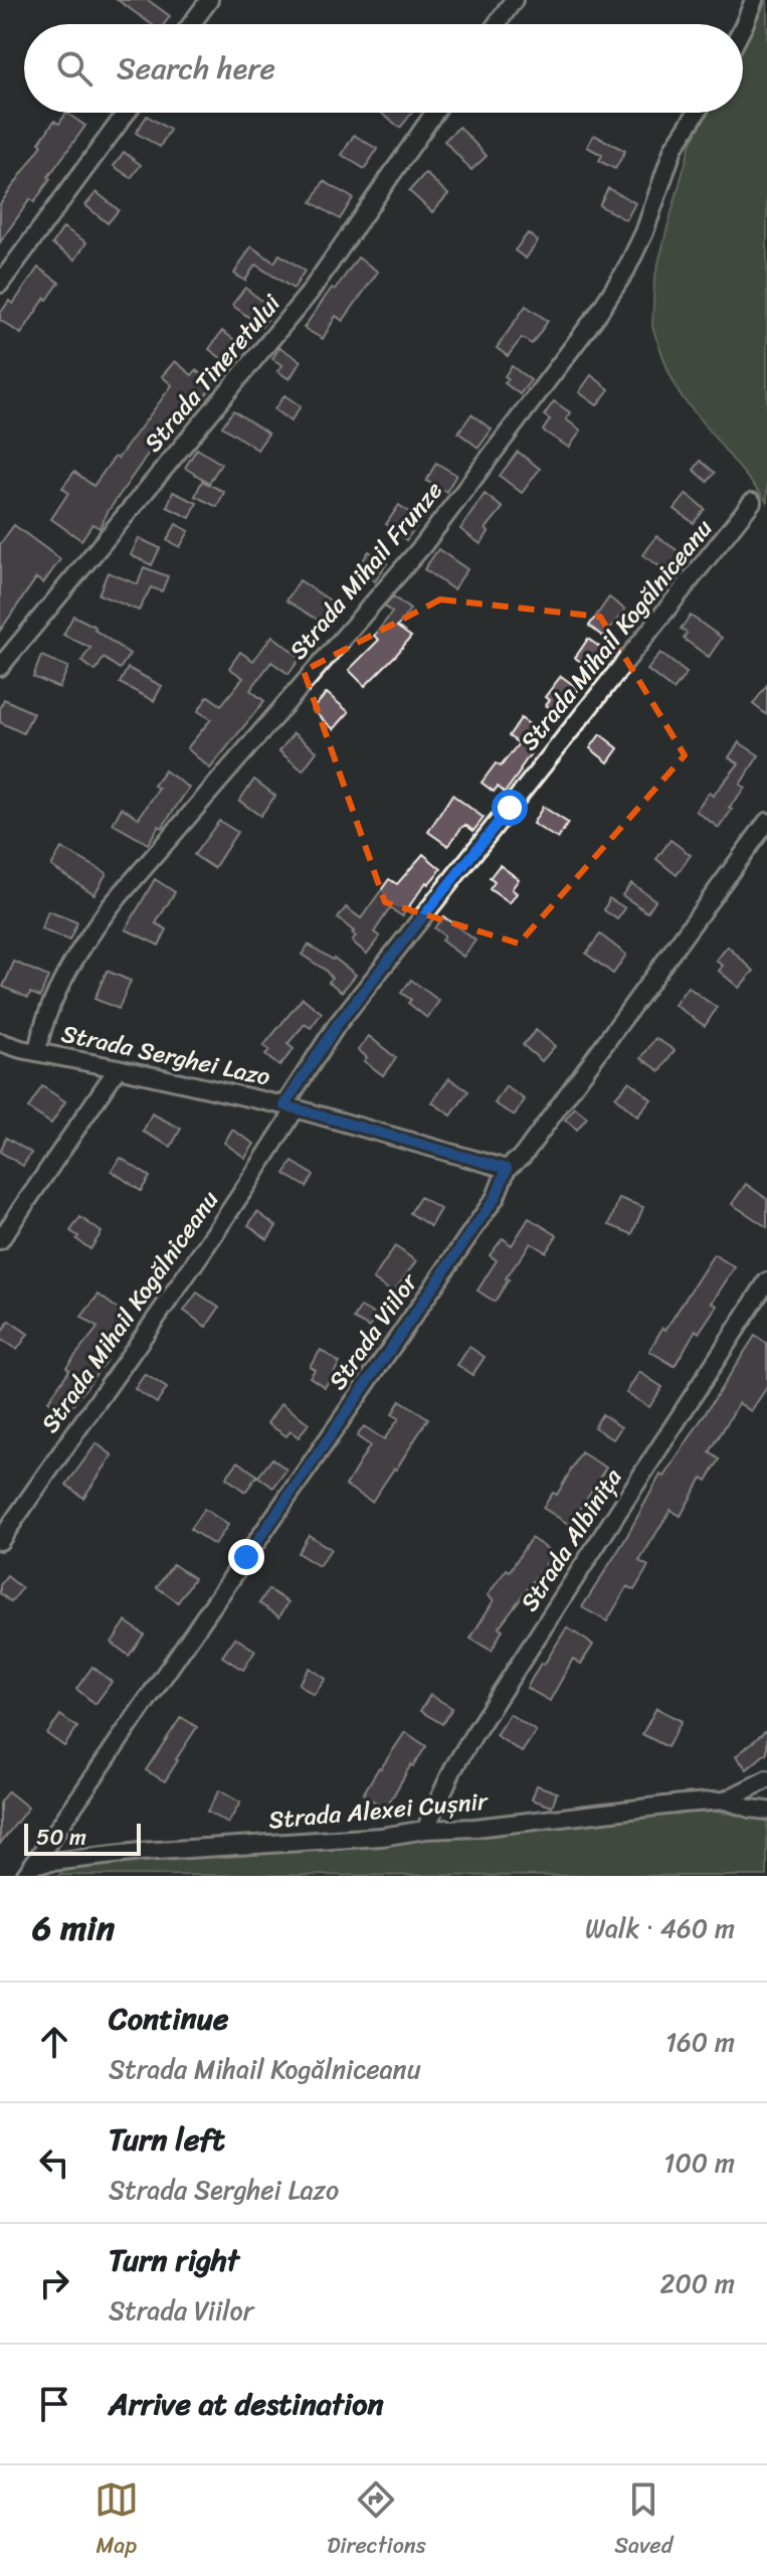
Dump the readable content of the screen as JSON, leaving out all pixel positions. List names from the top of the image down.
{
  "streets": {
    "street": [
      "Strada Tineretului",
      "Strada Mihail Frunze",
      "Strada Mihail Kogălniceanu",
      "Strada Serghei Lazo",
      "Strada Viilor",
      "Strada Albinița",
      "Strada Alexei Cușnir"
    ]
  },
  "crossings": [
    ["Strada Mihail Frunze", "Strada Serghei Lazo"],
    ["Strada Mihail Kogălniceanu", "Strada Serghei Lazo"],
    ["Strada Serghei Lazo", "Strada Viilor"],
    ["Strada Viilor", "Strada Alexei Cușnir"],
    ["Strada Albinița", "Strada Alexei Cușnir"]
  ],
  "scale_bar": "50 m",
  "page": {
    "search": "Search here",
    "scale": "50 m",
    "heading": ["6 min", "Walk · 460 m"],
    "list": [
      ["Continue", "Strada Mihail Kogălniceanu", "160 m"],
      ["Turn left", "Strada Serghei Lazo", "100 m"],
      ["Turn right", "Strada Viilor", "200 m"],
      "Arrive at destination"
    ],
    "nav": ["Map", "Directions", "Saved"]
  }
}
